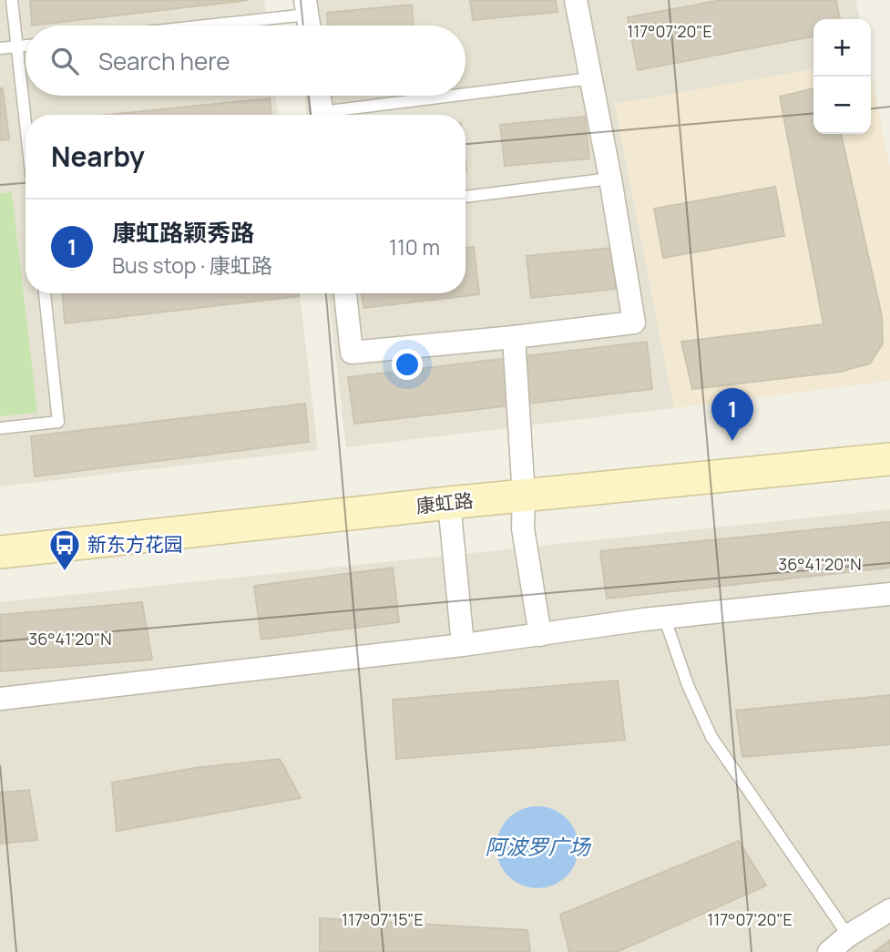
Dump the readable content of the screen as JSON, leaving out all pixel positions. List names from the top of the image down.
{
  "streets": {
    "main road": ["康虹路"]
  },
  "water": ["阿波罗广场"],
  "places": {
    "bus stop": ["新东方花园"]
  },
  "page": {
    "map_buttons": ["+", "−"],
    "search": "Search here",
    "heading": "Nearby",
    "list": [
      {
        "mark": "1",
        "name": "康虹路颖秀路",
        "note": "Bus stop · 康虹路",
        "value": "110 m"
      }
    ],
    "pins": "1"
  },
  "coordinates": ["117°07'20\"E", "36°41'20\"N", "117°07'15\"E"]
}
